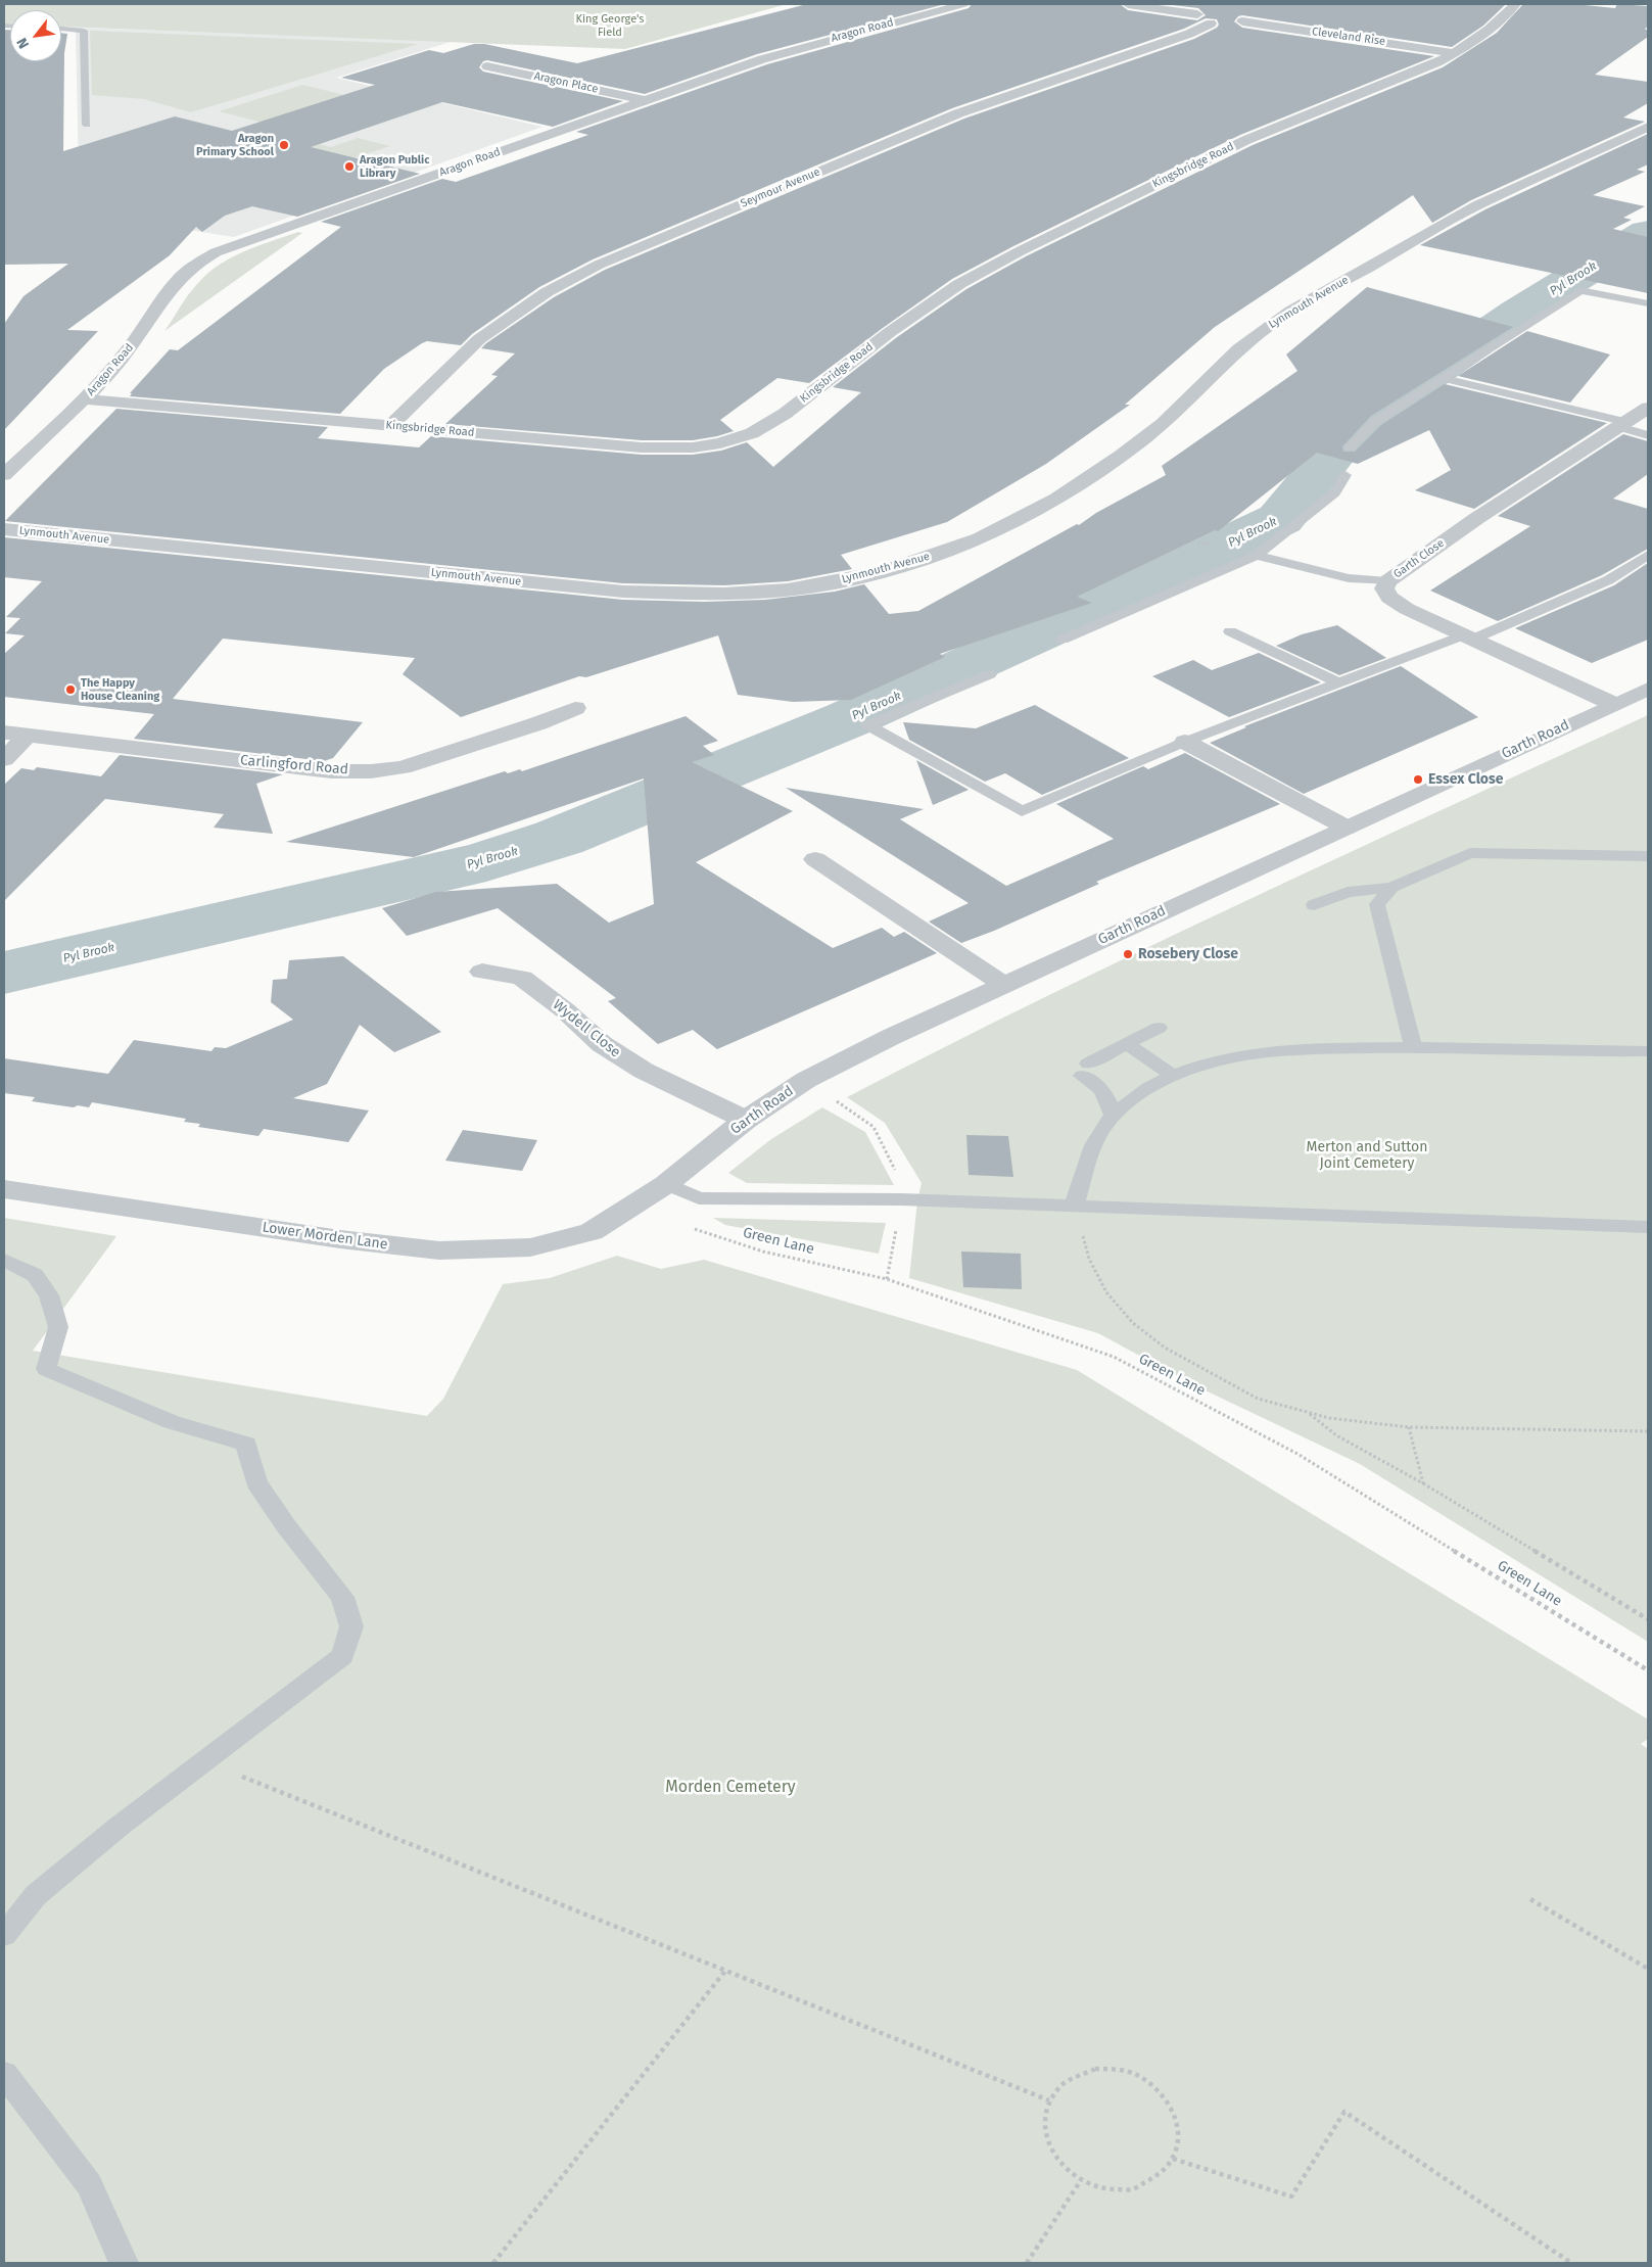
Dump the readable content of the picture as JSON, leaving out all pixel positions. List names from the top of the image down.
{
  "streets": {
    "street": [
      "Aragon Road",
      "Cleveland Rise",
      "Aragon Place",
      "Kingsbridge Road",
      "Seymour Avenue",
      "Lynmouth Avenue",
      "Garth Close",
      "Garth Road",
      "Carlingford Road",
      "Wydell Close",
      "Lower Morden Lane"
    ],
    "path": ["Green Lane"]
  },
  "crossings": [
    ["Aragon Road", "Aragon Place"],
    ["Aragon Road", "Kingsbridge Road"],
    ["Cleveland Rise", "Kingsbridge Road"],
    ["Cleveland Rise", "Seymour Avenue"],
    ["Kingsbridge Road", "Seymour Avenue"],
    ["Garth Close", "Garth Road"],
    ["Garth Road", "Wydell Close"],
    ["Garth Road", "Lower Morden Lane"],
    ["Garth Road", "Green Lane"],
    ["Lower Morden Lane", "Green Lane"]
  ],
  "water": ["Pyl Brook"],
  "parks": ["King George's Field", "Merton and Sutton Joint Cemetery", "Morden Cemetery"],
  "places": [
    "Aragon Primary School",
    "Aragon Public Library",
    "The Happy House Cleaning",
    "Essex Close",
    "Rosebery Close"
  ],
  "north": "bottom left"
}
